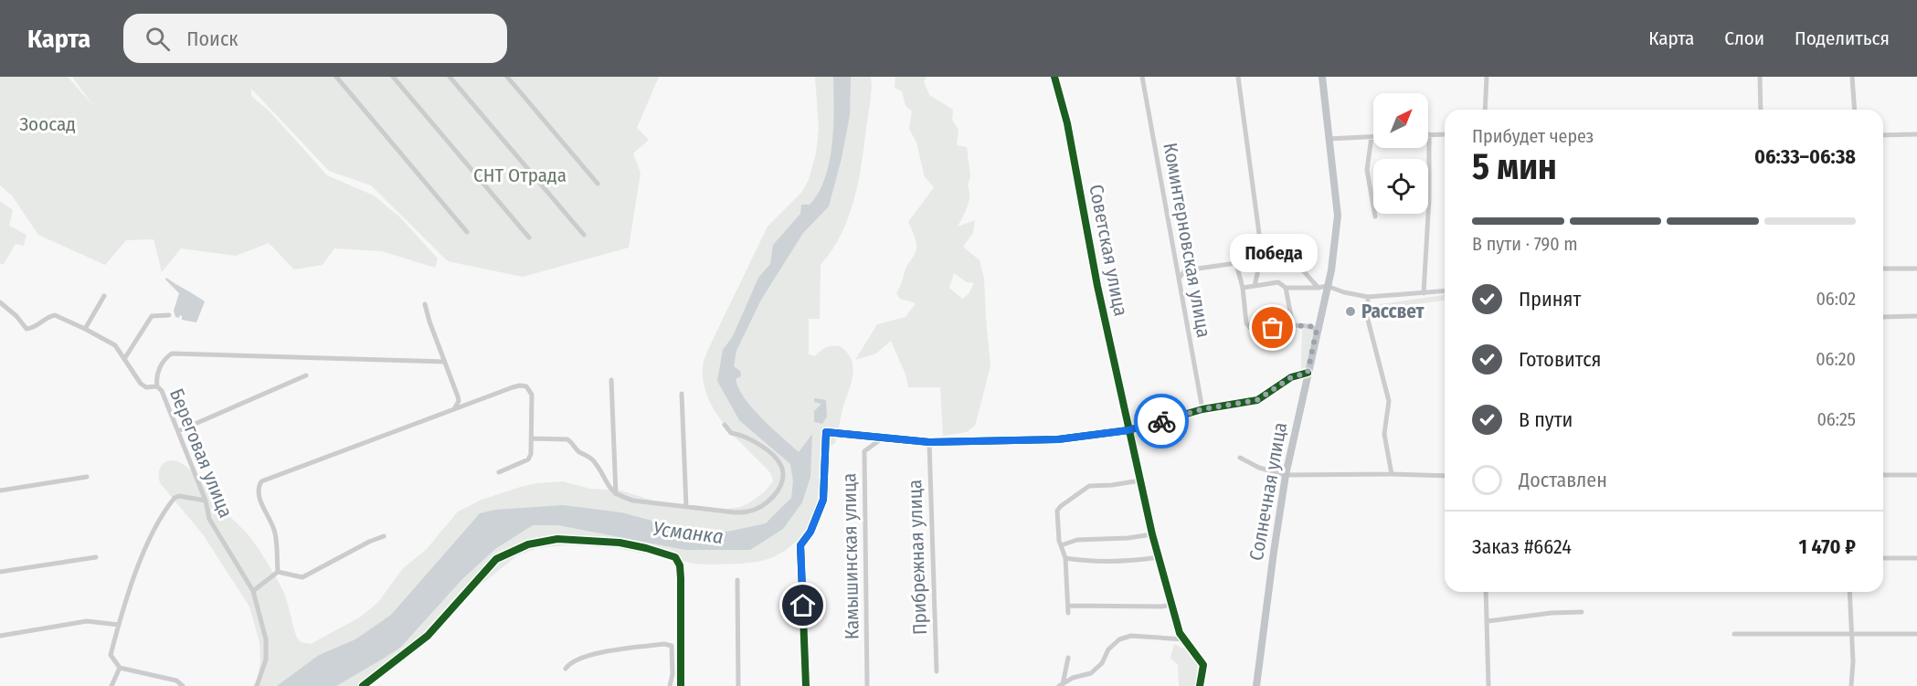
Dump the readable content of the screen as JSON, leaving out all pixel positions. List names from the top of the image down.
{
  "streets": {
    "street": [
      "Коминтерновская улица",
      "Советская улица",
      "Береговая улица",
      "Солнечная улица",
      "Камышинская улица",
      "Прибрежная улица"
    ]
  },
  "water": ["Усманка"],
  "parks": ["Зоосад", "СНТ Отрада"],
  "places": ["Рассвет", "Победа"],
  "north": "top right",
  "page": {
    "header": "Карта",
    "search": "Поиск",
    "nav": ["Карта", "Слои", "Поделиться"],
    "heading": ["5 мин", "Прибудет через", "06:33–06:38"],
    "panel": ["Заказ #6624", "1 470 ₽"],
    "bar": "В пути · 790 m",
    "bubble": "Победа",
    "list": [
      ["Принят", "06:02"],
      ["Готовится", "06:20"],
      ["В пути", "06:25"],
      "Доставлен"
    ]
  }
}
